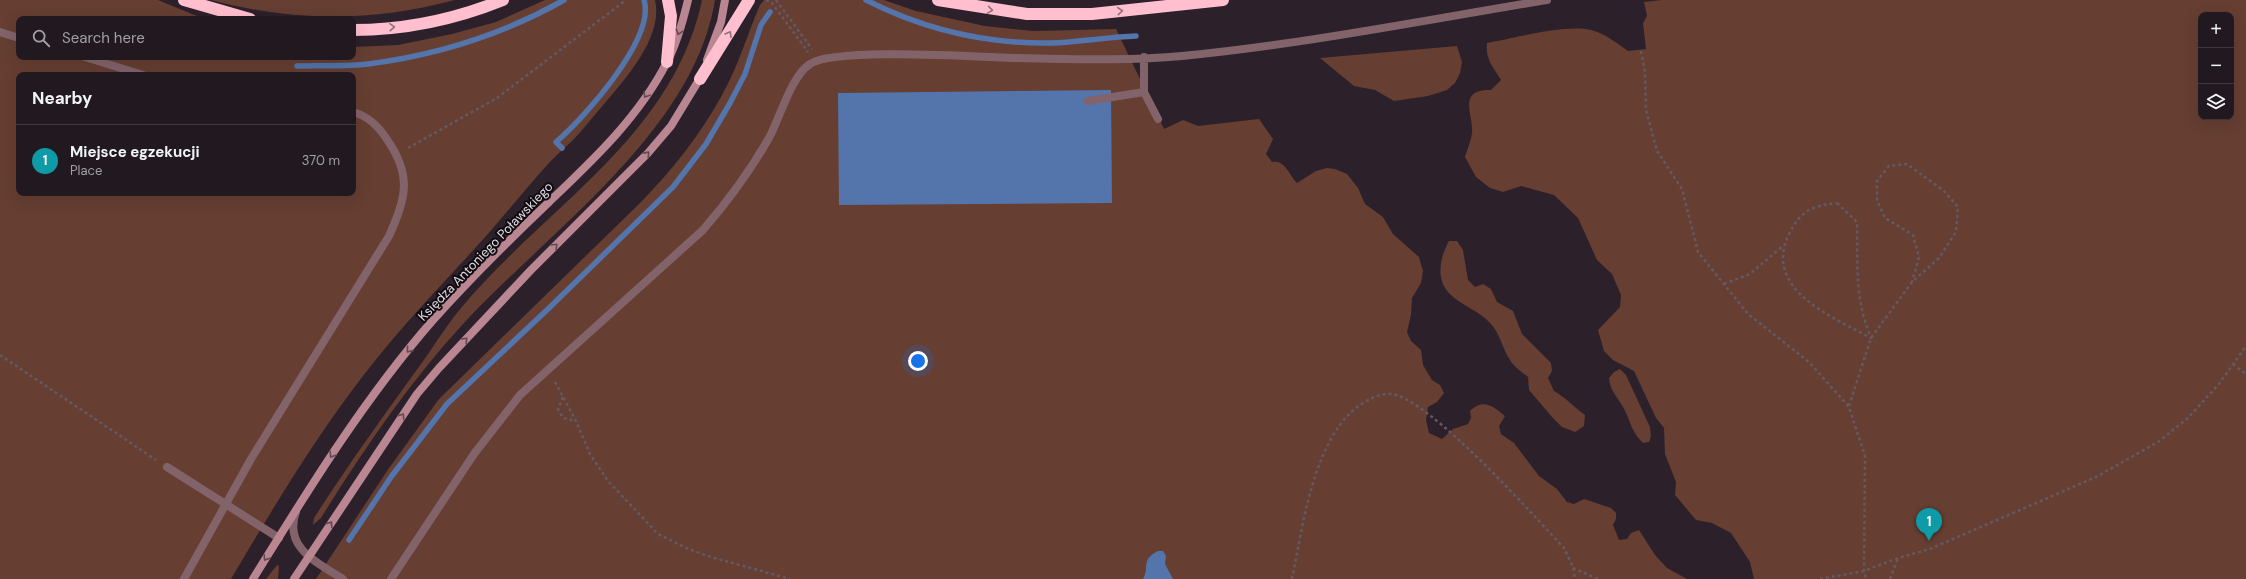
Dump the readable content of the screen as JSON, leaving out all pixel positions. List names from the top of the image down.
{
  "streets": {
    "main road": ["Księdza Antoniego Poławskiego"]
  },
  "page": {
    "map_buttons": ["+", "−"],
    "search": "Search here",
    "heading": "Nearby",
    "list": [
      {
        "mark": "1",
        "name": "Miejsce egzekucji",
        "note": "Place",
        "value": "370 m"
      }
    ],
    "pins": "1"
  }
}
